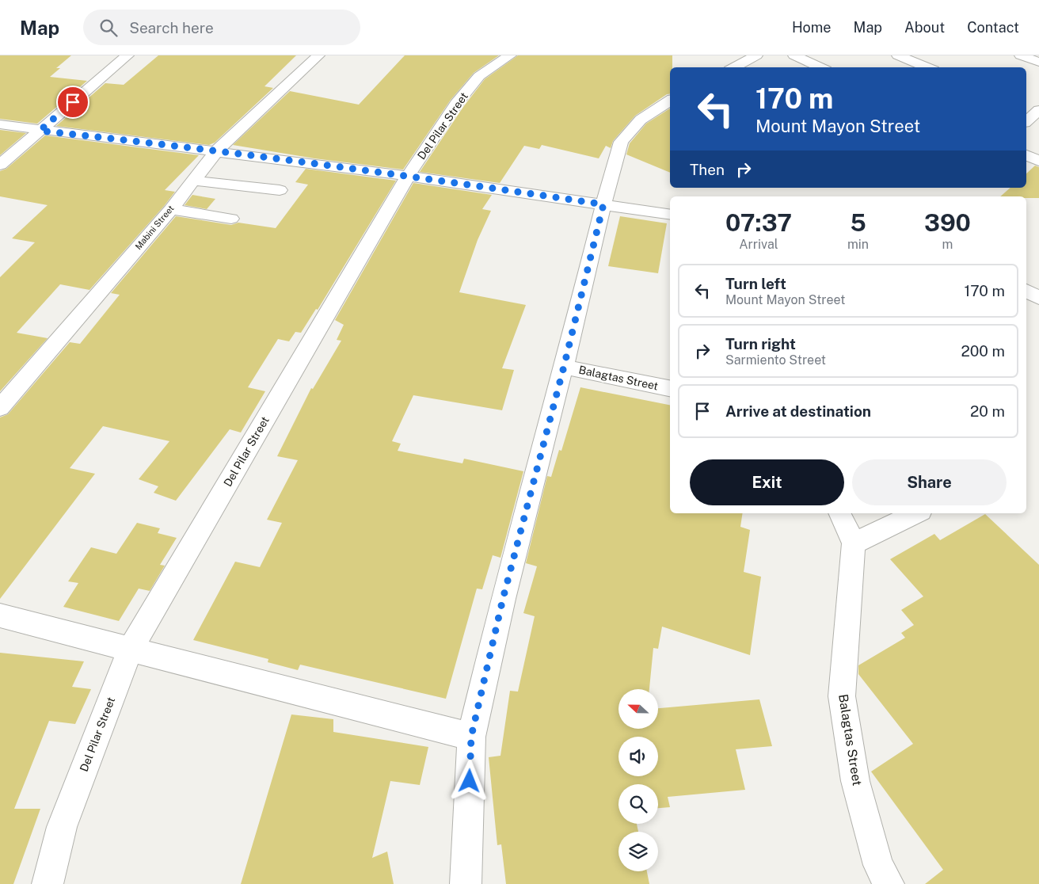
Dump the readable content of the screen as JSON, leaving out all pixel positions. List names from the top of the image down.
{
  "streets": {
    "street": ["Del Pilar Street", "Mabini Street", "Balagtas Street"]
  },
  "north": "left",
  "page": {
    "header": "Map",
    "search": "Search here",
    "nav": [
      "Home",
      "Map",
      "About",
      "Contact"
    ],
    "turn": ["170 m", "Mount Mayon Street"],
    "then": "Then",
    "eta": [
      "07:37",
      "Arrival",
      "5",
      "min",
      "390",
      "m"
    ],
    "list": [
      {
        "name": "Turn left",
        "note": "Mount Mayon Street",
        "value": "170 m"
      },
      {
        "name": "Turn right",
        "note": "Sarmiento Street",
        "value": "200 m"
      },
      {
        "name": "Arrive at destination",
        "value": "20 m"
      }
    ],
    "buttons": ["Exit", "Share"]
  }
}
